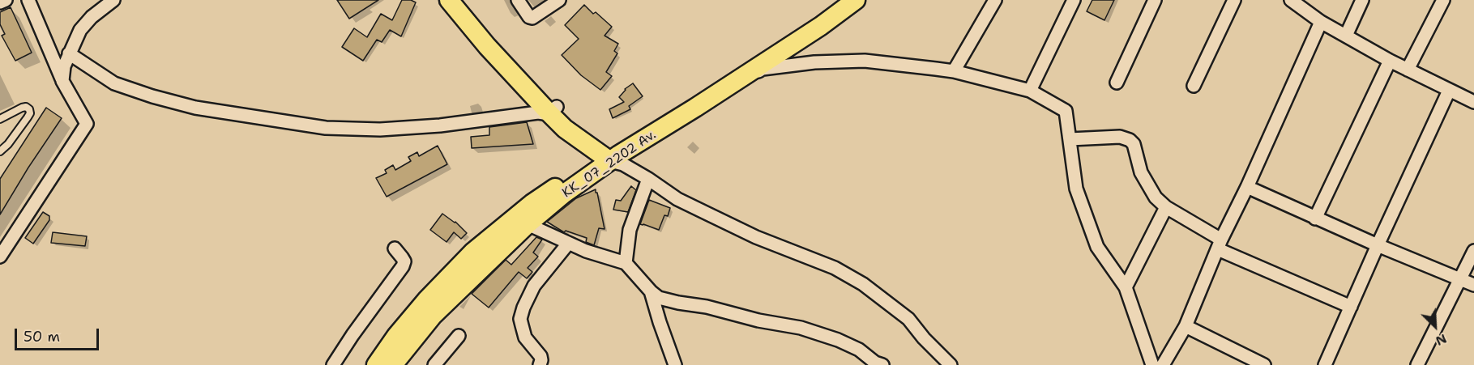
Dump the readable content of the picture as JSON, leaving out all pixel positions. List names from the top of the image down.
{
  "streets": {
    "main road": ["KK_07_2202 Av."]
  },
  "scale_bar": "50 m",
  "north": "bottom right"
}
